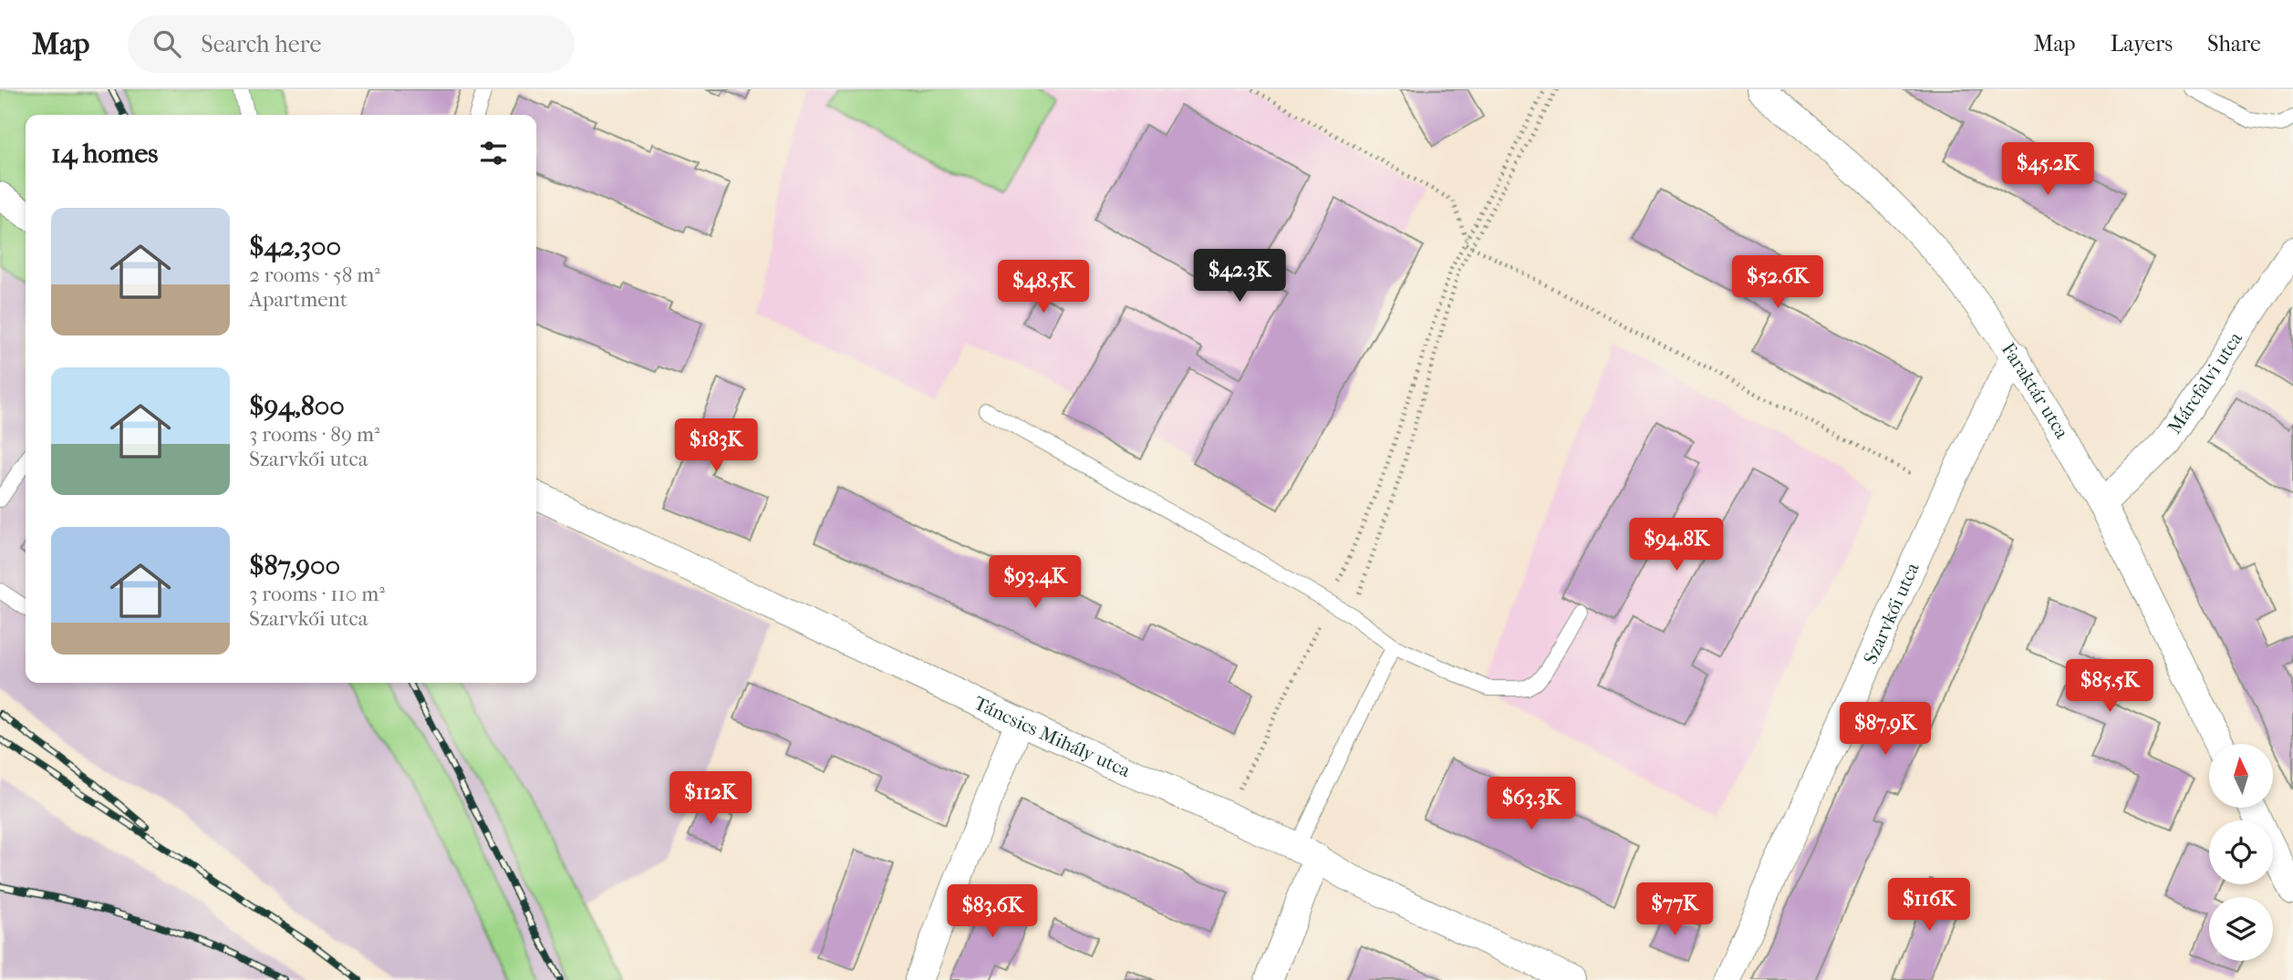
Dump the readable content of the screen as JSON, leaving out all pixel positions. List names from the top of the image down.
{
  "streets": {
    "street": [
      "Márcfalvi utca",
      "Faraktár utca",
      "Szarvkői utca",
      "Táncsics Mihály utca"
    ]
  },
  "crossings": [
    ["Márcfalvi utca", "Faraktár utca"],
    ["Faraktár utca", "Szarvkői utca"]
  ],
  "north": "top",
  "page": {
    "header": "Map",
    "search": "Search here",
    "nav": ["Map", "Layers", "Share"],
    "heading": "14 homes",
    "price": [
      "$45.2K",
      "$42.3K",
      "$52.6K",
      "$48.5K",
      "$183K",
      "$94.8K",
      "$93.4K",
      "$85.5K",
      "$87.9K",
      "$112K",
      "$63.3K",
      "$116K",
      "$77K",
      "$83.6K"
    ],
    "list": [
      {
        "name": "$42,300",
        "note": "2 rooms · 58 m² · Apartment"
      },
      {
        "name": "$94,800",
        "note": "3 rooms · 89 m² · Szarvkői utca"
      },
      {
        "name": "$87,900",
        "note": "3 rooms · 110 m² · Szarvkői utca"
      }
    ]
  }
}
